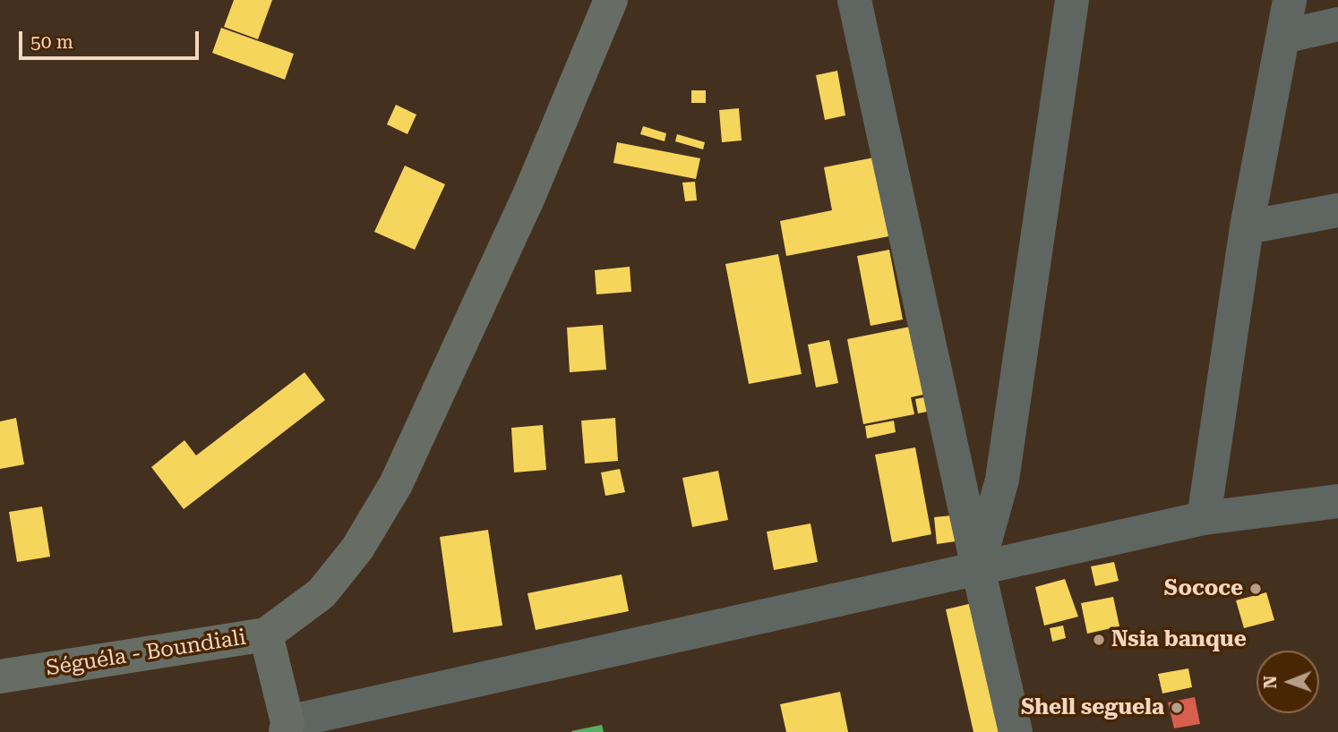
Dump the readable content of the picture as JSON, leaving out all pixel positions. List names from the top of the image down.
{
  "streets": {
    "main road": ["Séguéla - Boundiali"]
  },
  "places": ["Sococe", "Nsia banque", "Shell seguela"],
  "scale_bar": "50 m",
  "north": "left"
}
